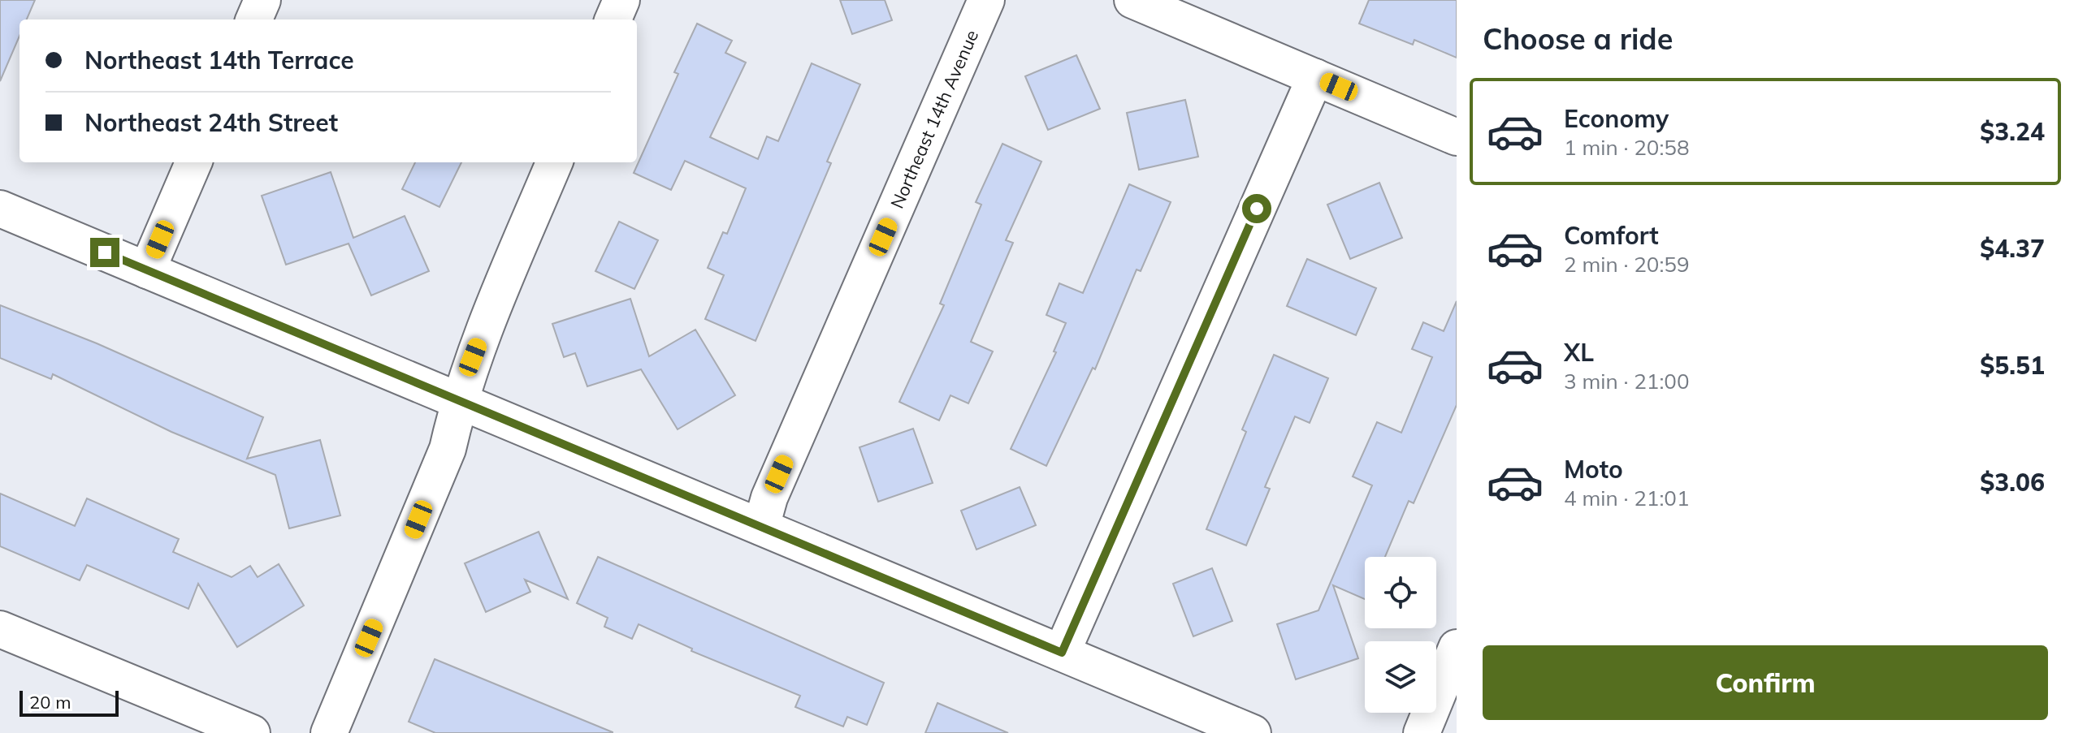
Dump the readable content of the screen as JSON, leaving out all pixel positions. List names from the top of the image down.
{
  "streets": {
    "street": ["Northeast 14th Avenue"]
  },
  "scale_bar": "20 m",
  "page": {
    "heading": "Choose a ride",
    "banner": ["Northeast 14th Terrace", "Northeast 24th Street"],
    "list": [
      {
        "name": "Economy",
        "note": "1 min · 20:58",
        "value": "$3.24"
      },
      {
        "name": "Comfort",
        "note": "2 min · 20:59",
        "value": "$4.37"
      },
      {
        "name": "XL",
        "note": "3 min · 21:00",
        "value": "$5.51"
      },
      {
        "name": "Moto",
        "note": "4 min · 21:01",
        "value": "$3.06"
      }
    ],
    "buttons": "Confirm",
    "scale": "20 m"
  }
}
